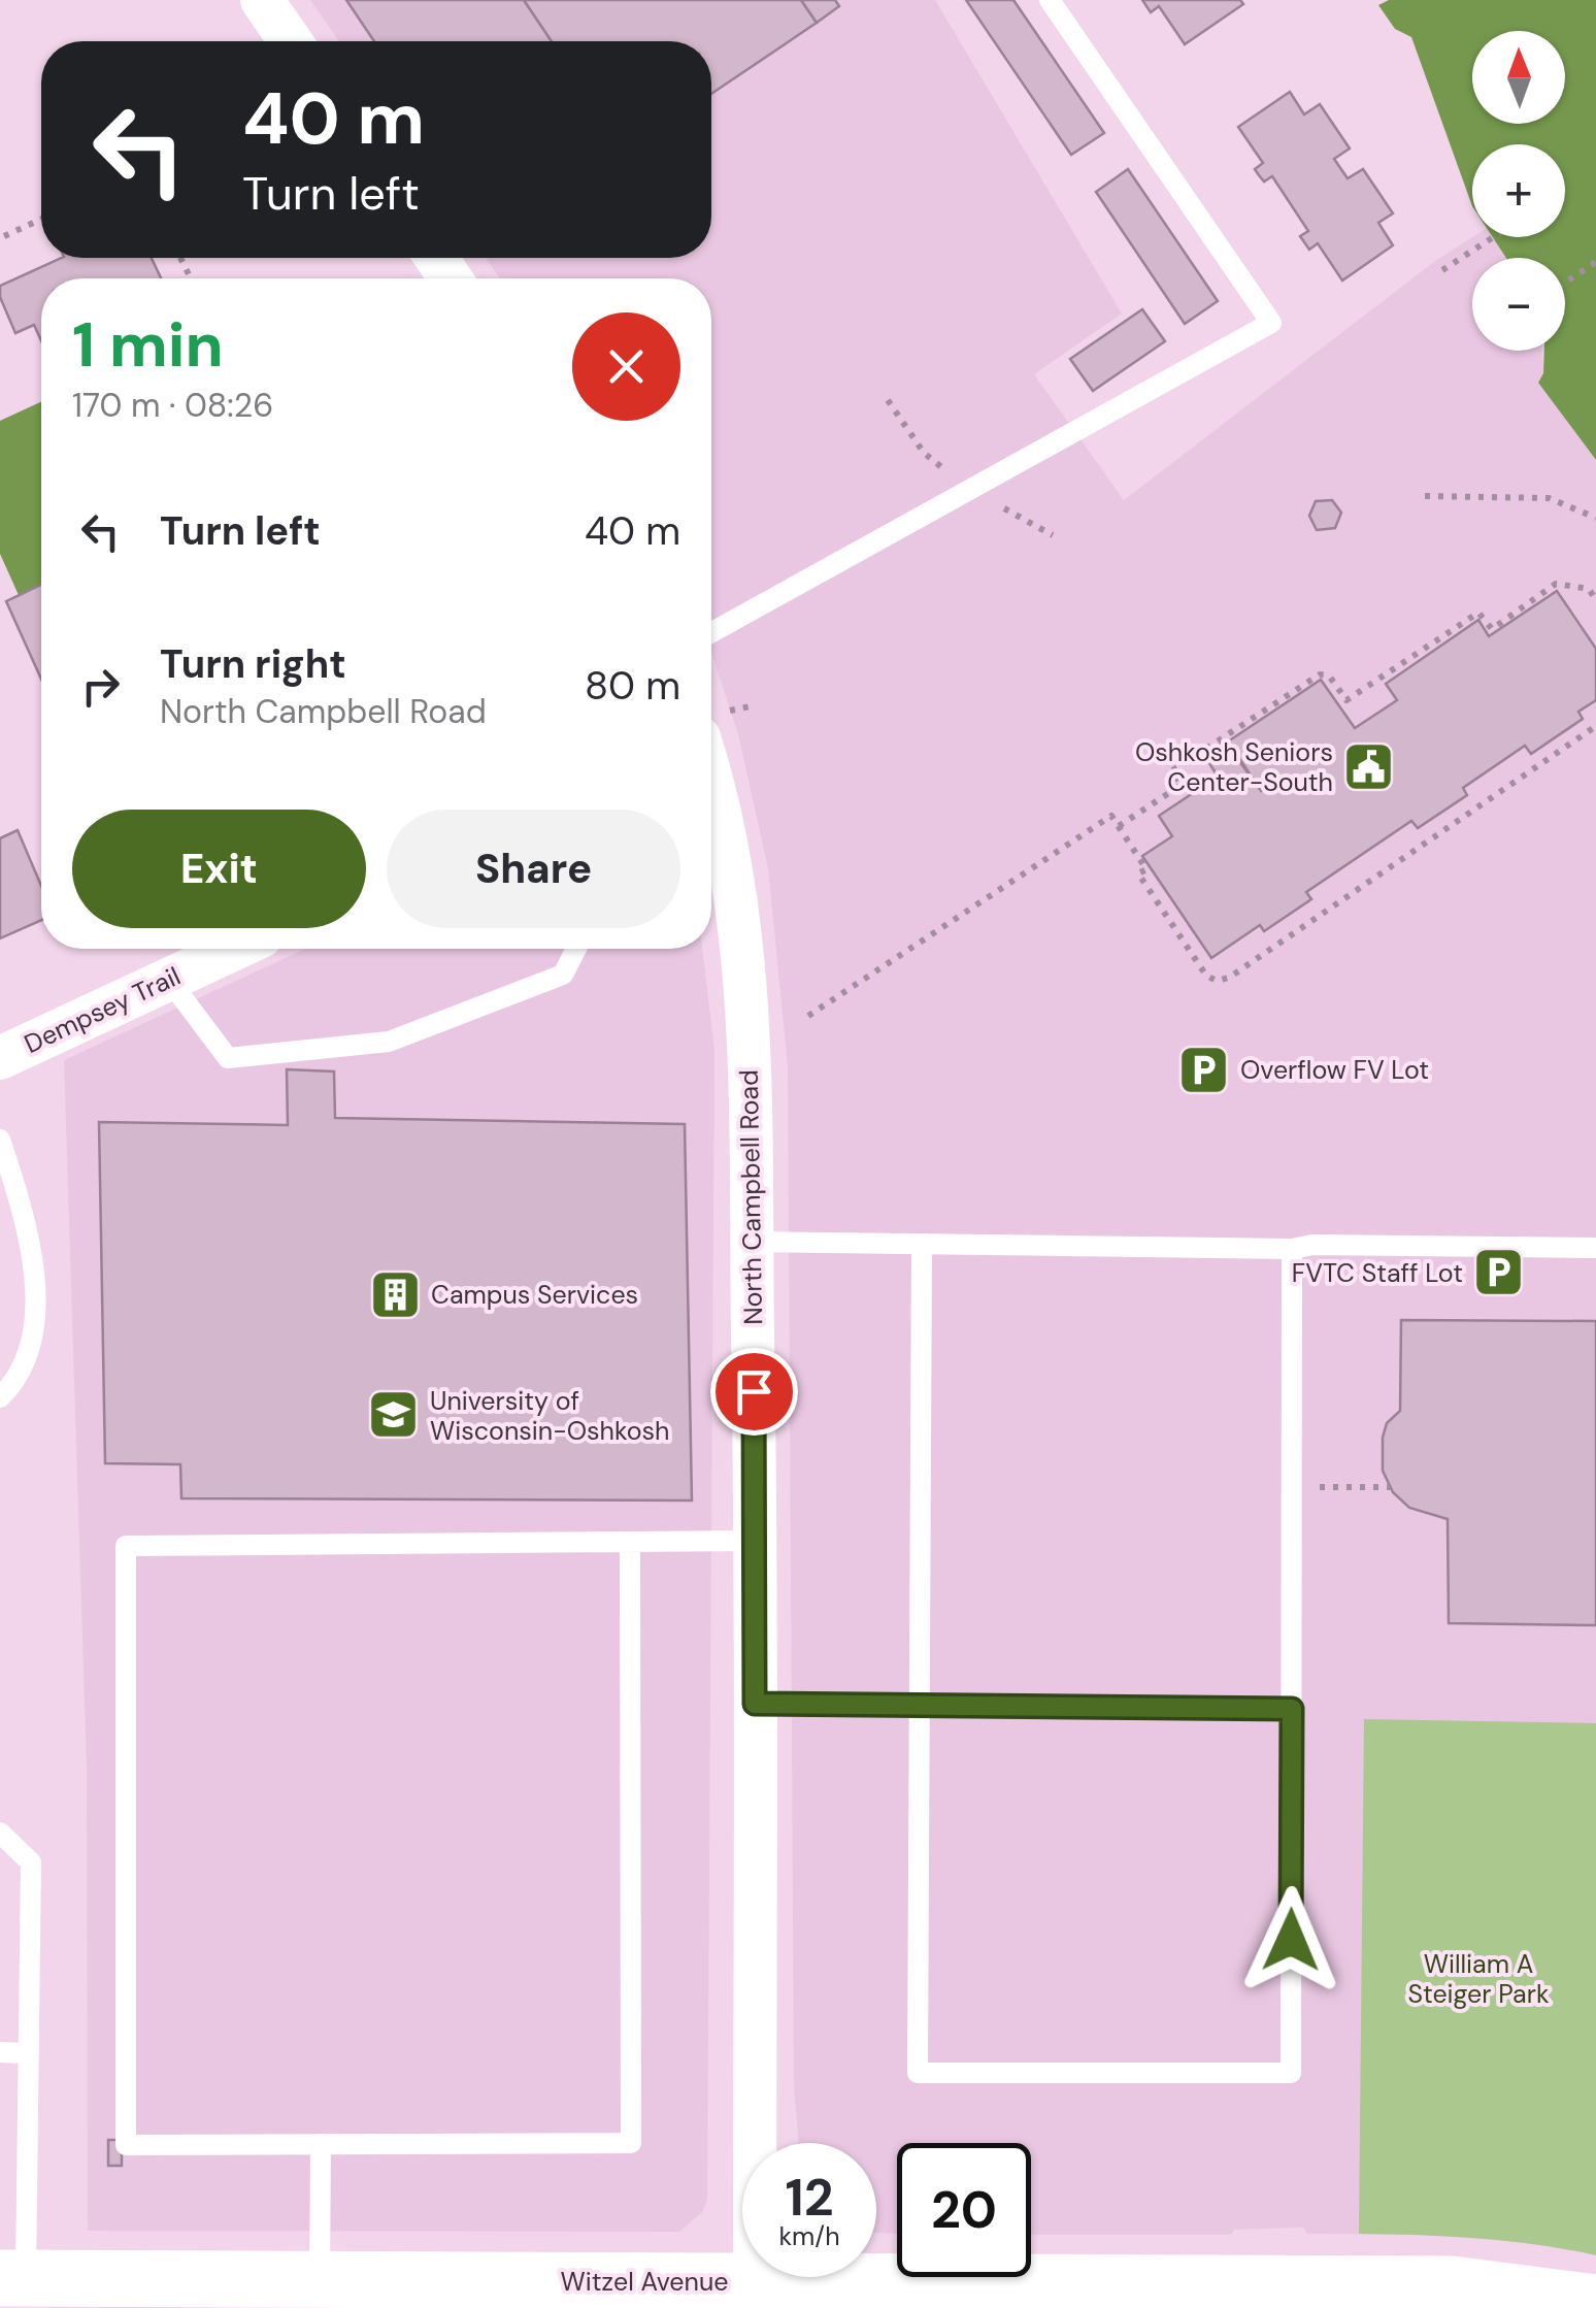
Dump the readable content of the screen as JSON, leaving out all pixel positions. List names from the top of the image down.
{
  "streets": {
    "main road": ["Witzel Avenue"],
    "street": ["Dempsey Trail", "North Campbell Road"]
  },
  "crossings": [
    ["North Campbell Road", "Witzel Avenue"]
  ],
  "parks": ["William A Steiger Park"],
  "places": {
    "public building": ["Oshkosh Seniors Center-South"],
    "parking": ["Overflow FV Lot", "FVTC Staff Lot"],
    "building": ["Campus Services"],
    "school or university": ["University of Wisconsin-Oshkosh"]
  },
  "north": "top",
  "page": {
    "map_buttons": ["+", "−"],
    "turn": ["40 m", "Turn left"],
    "heading": ["1 min", "170 m · 08:26"],
    "list": [
      {
        "name": "Turn left",
        "value": "40 m"
      },
      {
        "name": "Turn right",
        "note": "North Campbell Road",
        "value": "80 m"
      }
    ],
    "buttons": ["Exit", "Share"],
    "speed": "12 km/h",
    "limit": "20"
  }
}
